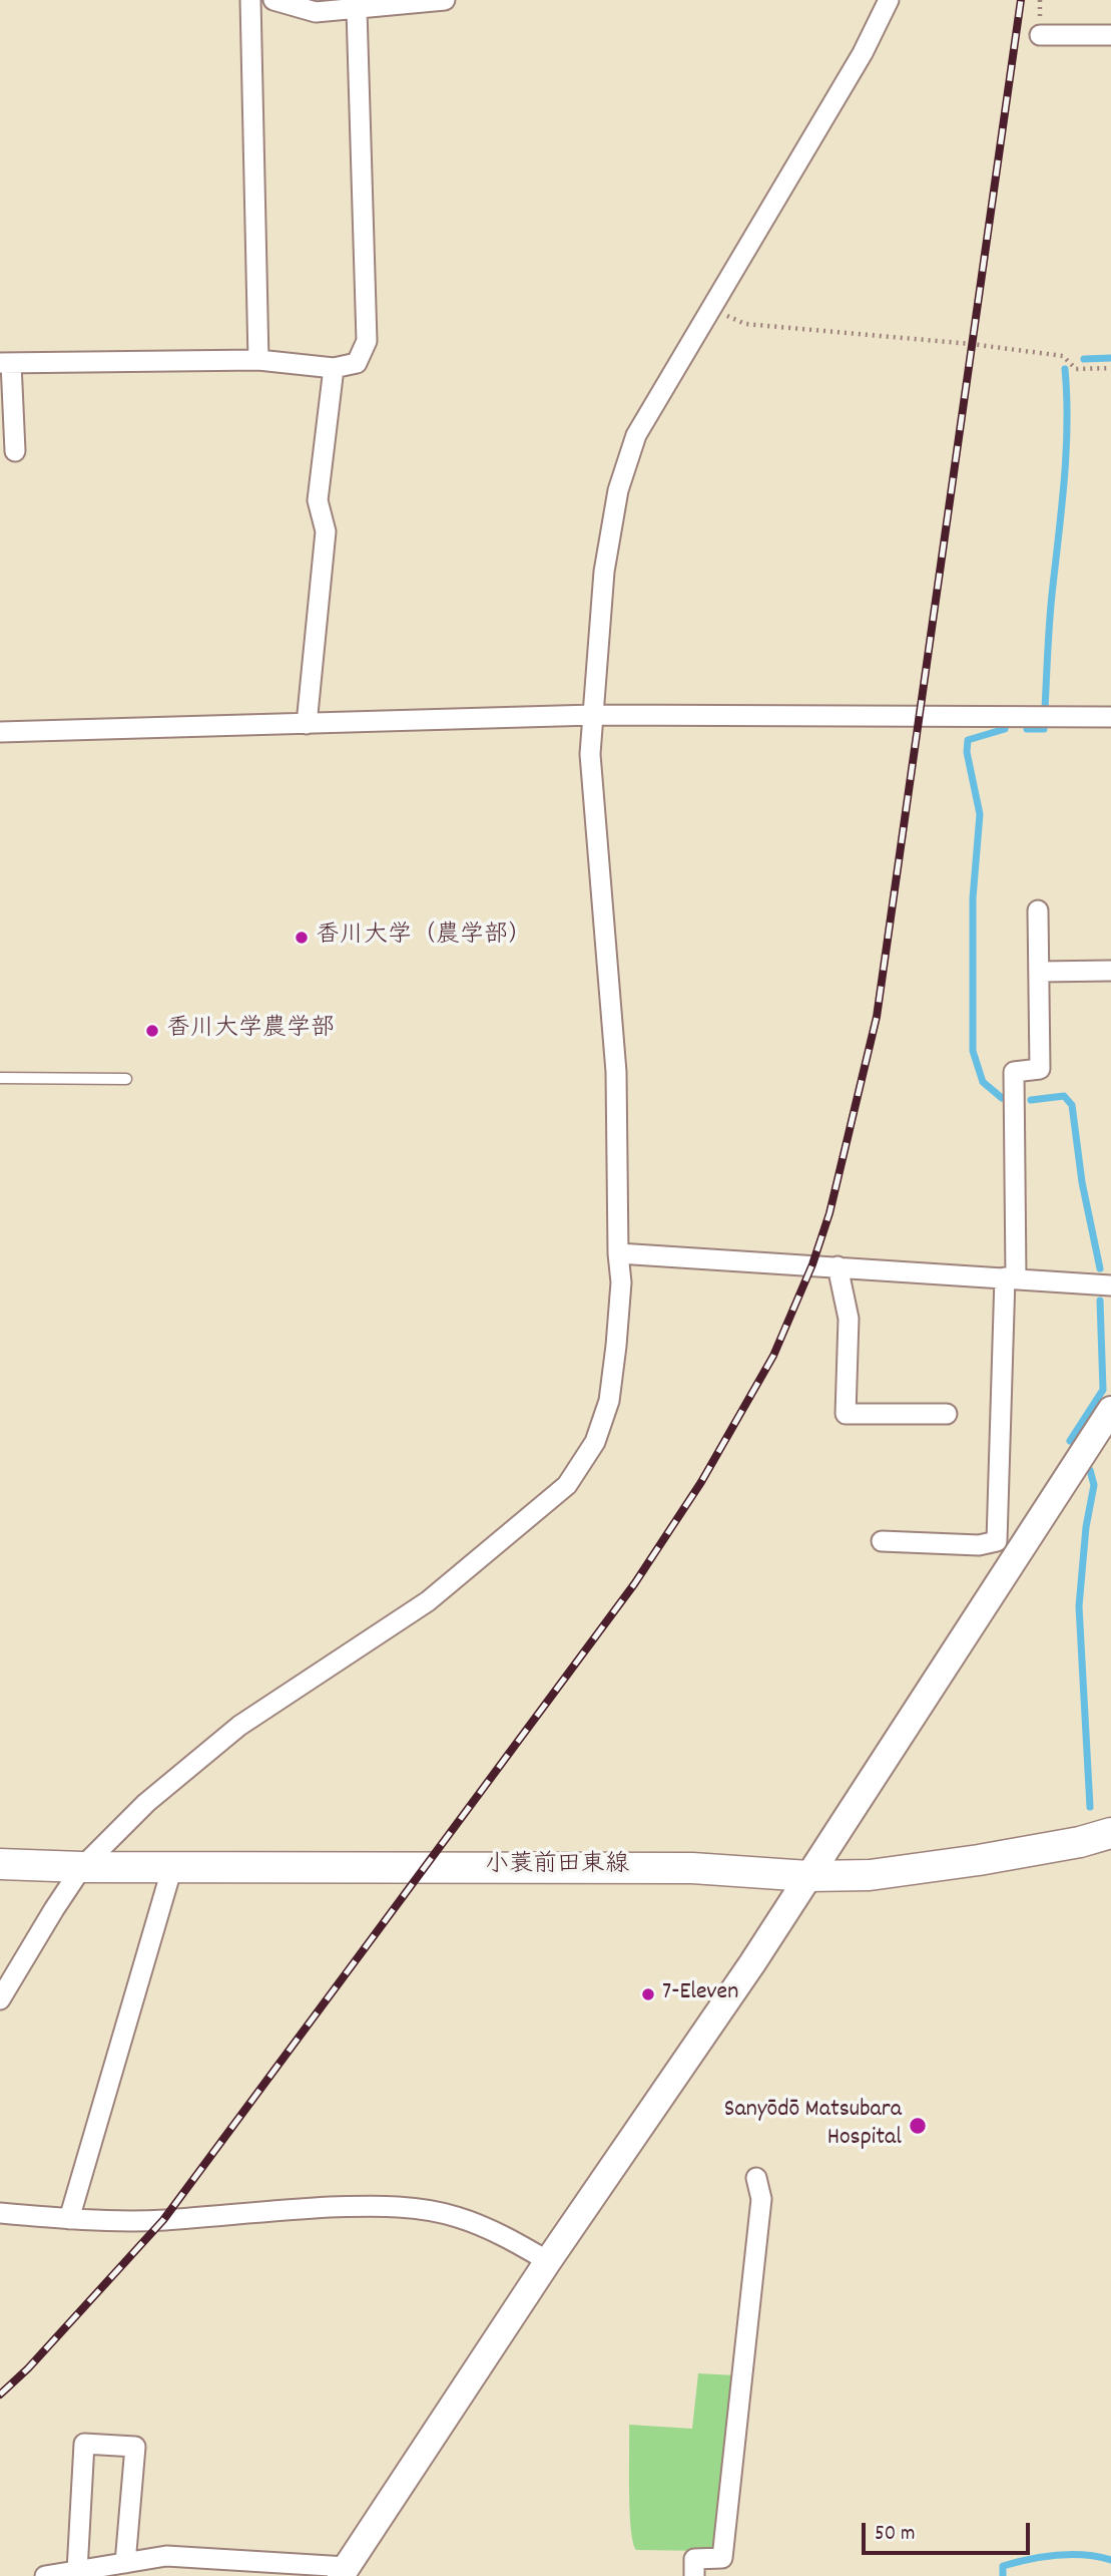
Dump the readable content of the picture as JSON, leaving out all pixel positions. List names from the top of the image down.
{
  "streets": {
    "main road": ["小蓑前田東線"]
  },
  "places": [
    "香川大学（農学部）",
    "香川大学農学部",
    "7-Eleven",
    "Sanyōdō Matsubara Hospital"
  ],
  "scale_bar": "50 m"
}
